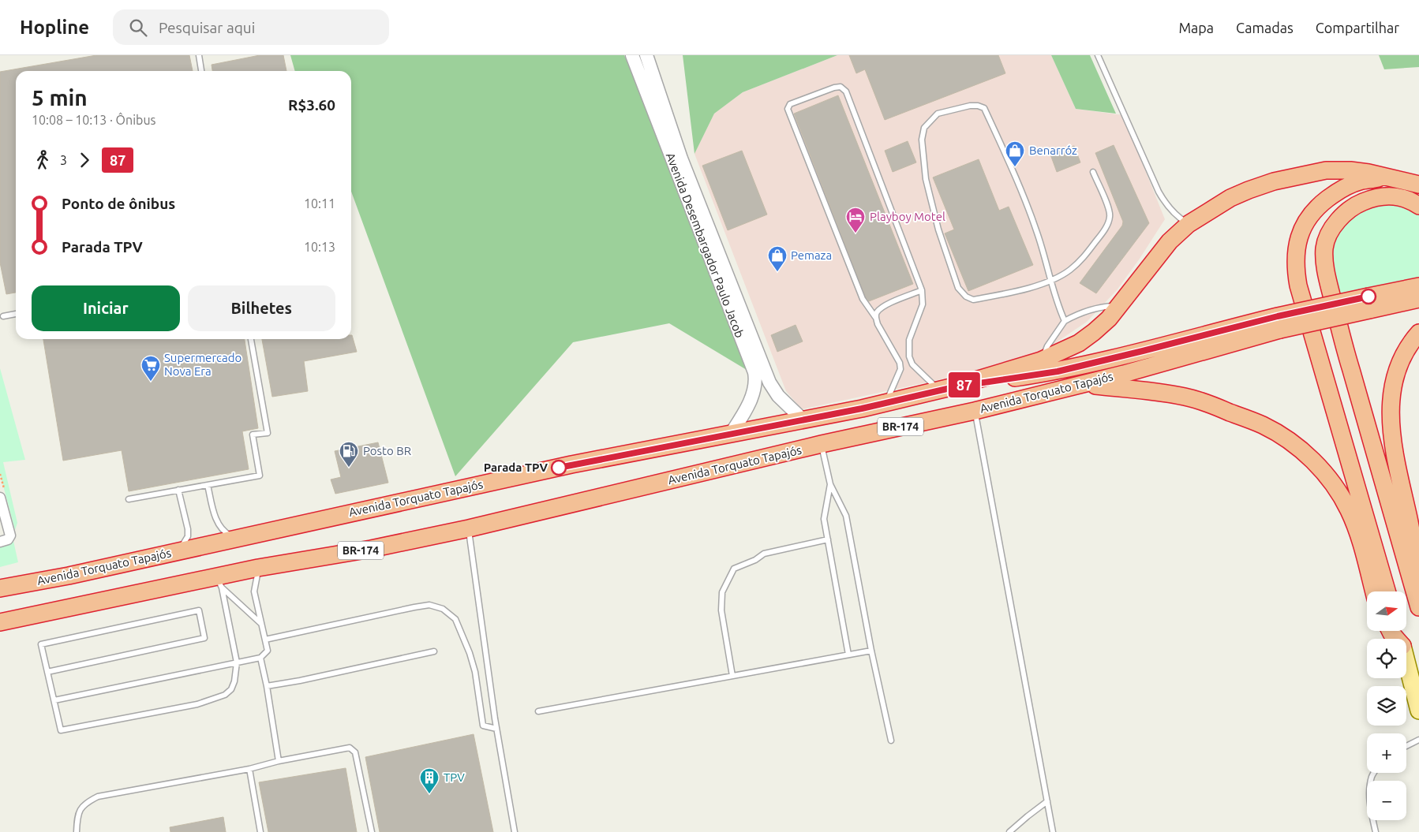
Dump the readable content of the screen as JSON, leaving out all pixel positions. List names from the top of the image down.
{
  "streets": {
    "highway": ["Avenida Torquato Tapajós", "BR-174"],
    "street": ["Avenida Desembargador Paulo Jacob"]
  },
  "crossings": [
    ["Avenida Desembargador Paulo Jacob", "Avenida Torquato Tapajós"]
  ],
  "places": {
    "shop": ["Benarróz", "Pemaza"],
    "hotel": ["Playboy Motel"],
    "supermarket": ["Supermercado Nova Era"],
    "other": ["Parada TPV"],
    "fuel station": ["Posto BR"],
    "building": ["TPV"]
  },
  "lines": ["bus line 87"],
  "north": "right",
  "page": {
    "header": "Hopline",
    "search": "Pesquisar aqui",
    "nav": ["Mapa", "Camadas", "Compartilhar"],
    "on_map": "87",
    "heading": ["5 min", "10:08 – 10:13 · Ônibus", "R$3.60"],
    "legs": ["3", "87"],
    "list": [
      {
        "name": "Ponto de ônibus",
        "value": "10:11"
      },
      {
        "name": "Parada TPV",
        "value": "10:13"
      }
    ],
    "buttons": ["Iniciar", "Bilhetes"],
    "map_buttons": ["+", "−"]
  }
}
